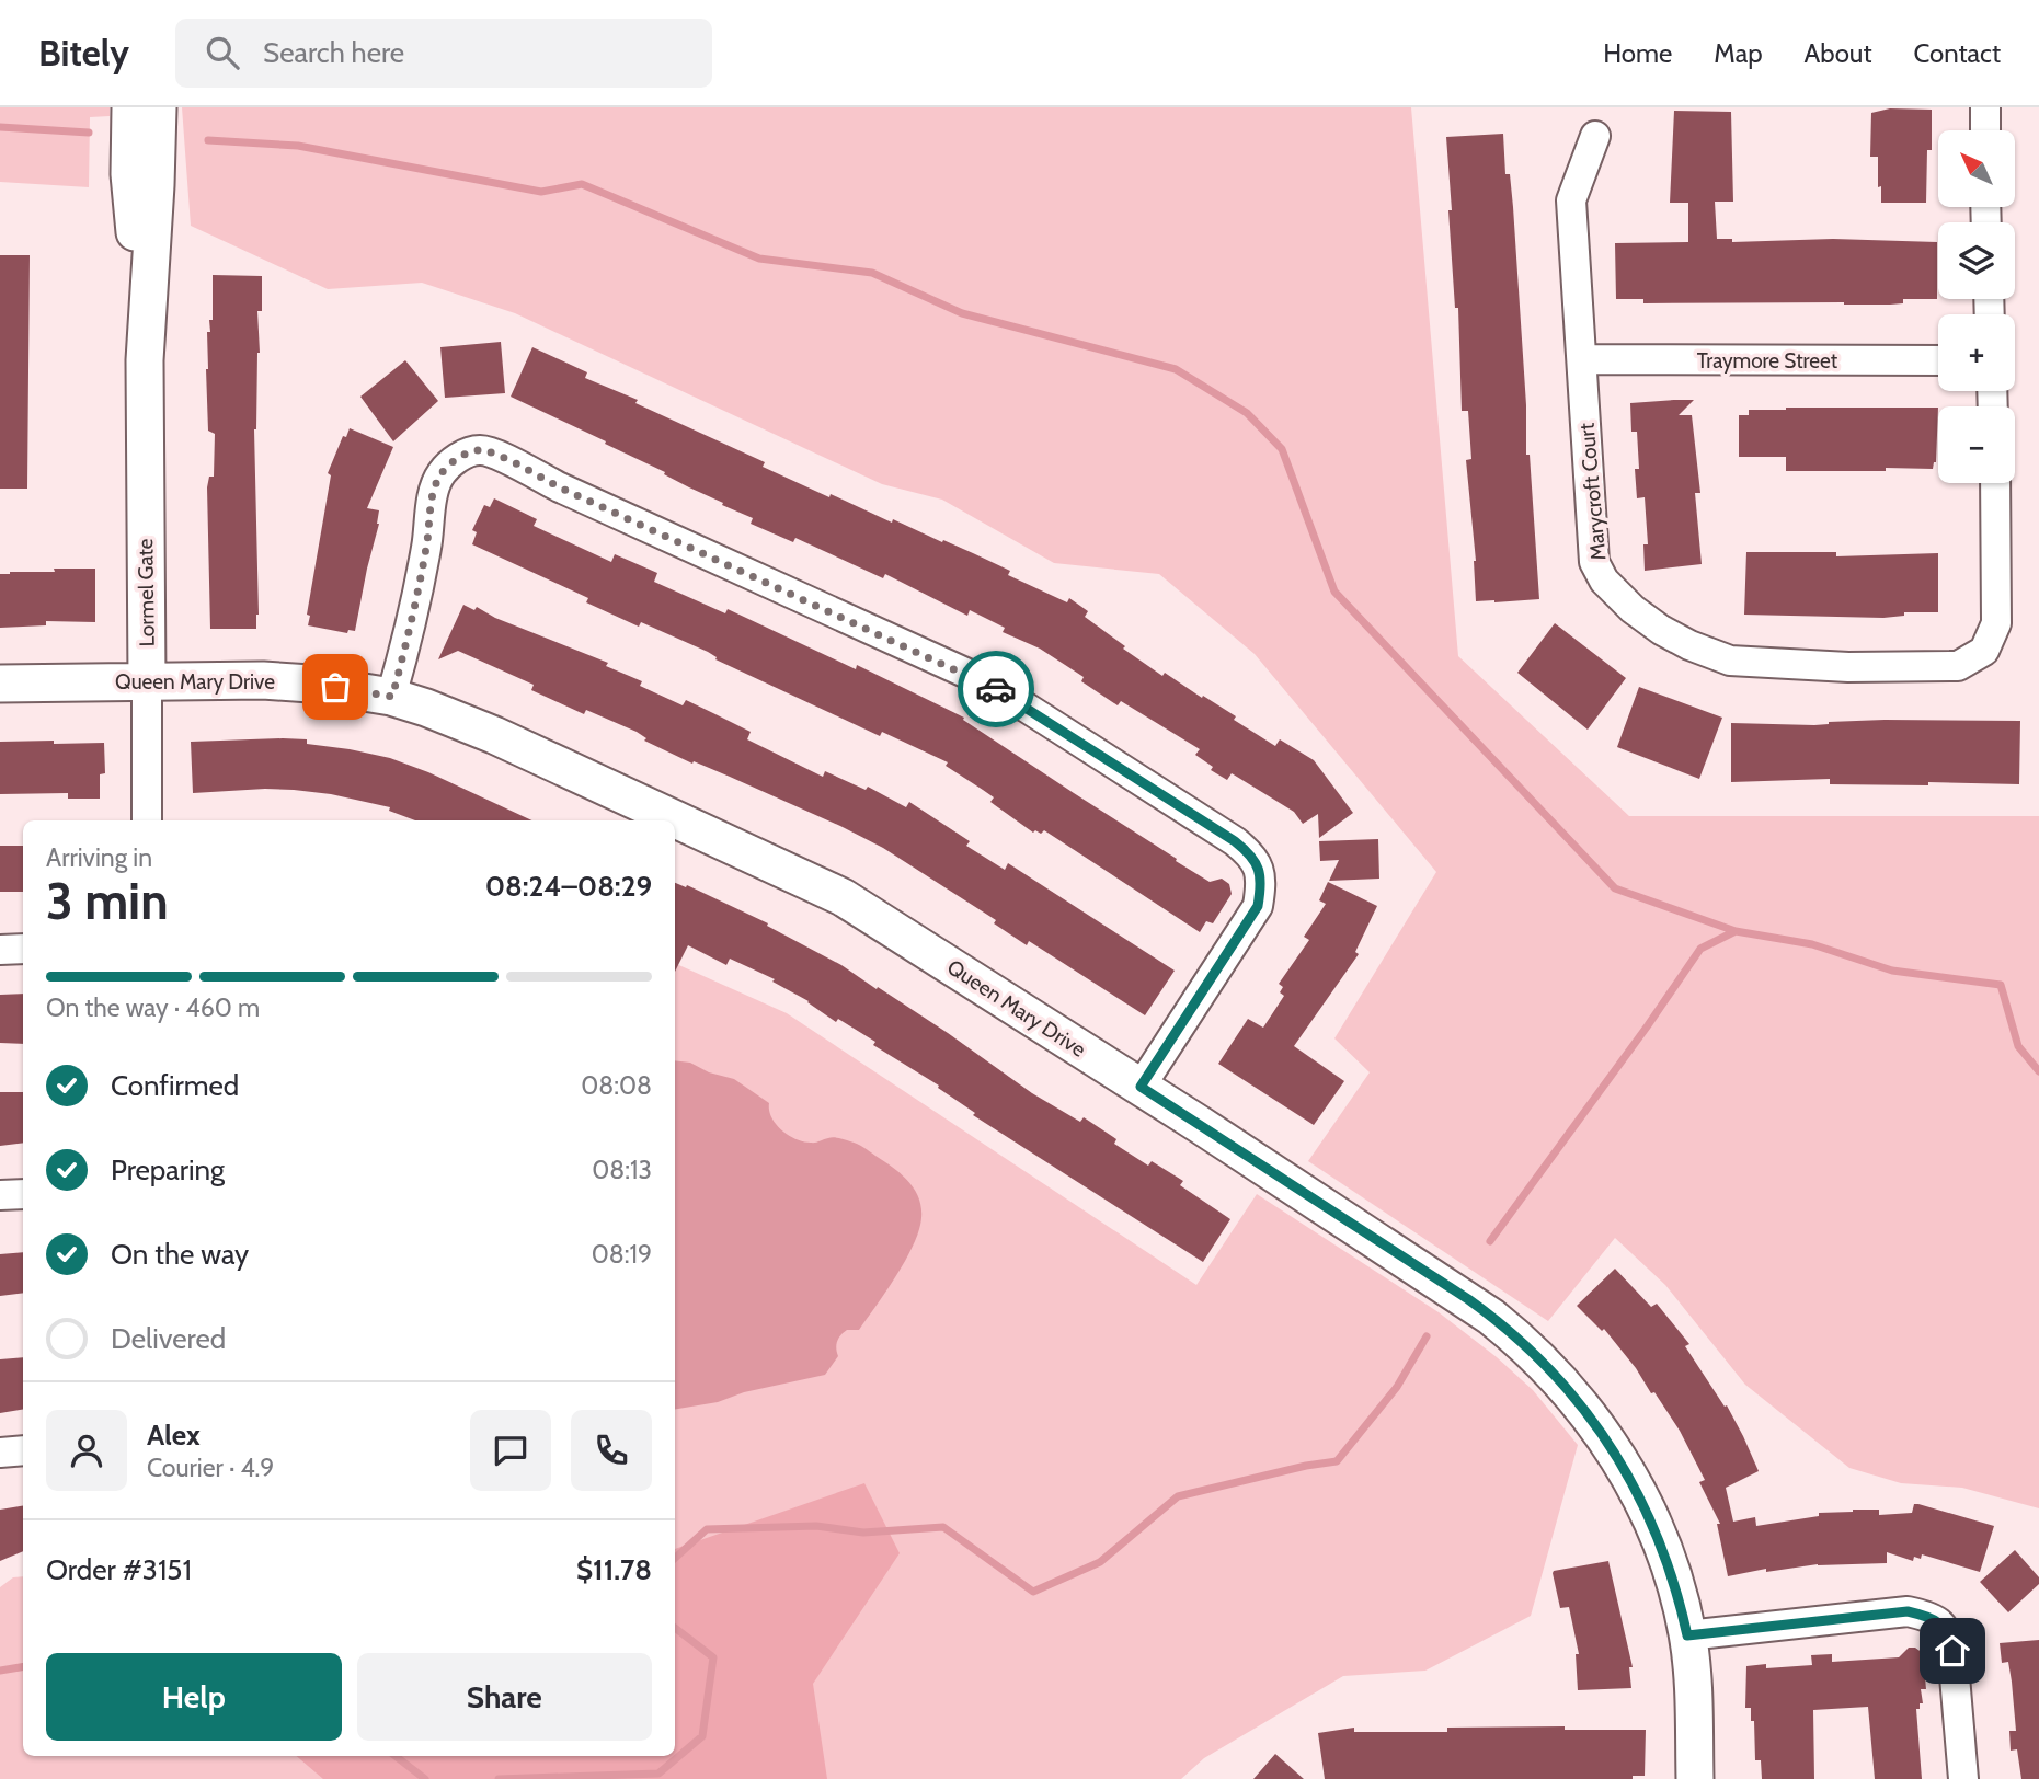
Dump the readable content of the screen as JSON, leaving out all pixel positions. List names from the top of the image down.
{
  "streets": {
    "street": [
      "Traymore Street",
      "Marycroft Court",
      "Lormel Gate",
      "Queen Mary Drive"
    ]
  },
  "crossings": [
    ["Traymore Street", "Marycroft Court"],
    ["Lormel Gate", "Queen Mary Drive"]
  ],
  "north": "top left",
  "page": {
    "header": "Bitely",
    "search": "Search here",
    "nav": [
      "Home",
      "Map",
      "About",
      "Contact"
    ],
    "map_buttons": ["+", "−"],
    "heading": ["3 min", "Arriving in", "08:24–08:29"],
    "panel": [
      "Alex",
      "Courier · 4.9",
      "Order #3151",
      "$11.78"
    ],
    "bar": "On the way · 460 m",
    "list": [
      ["Confirmed", "08:08"],
      ["Preparing", "08:13"],
      ["On the way", "08:19"],
      "Delivered"
    ],
    "buttons": ["Help", "Share"]
  }
}
